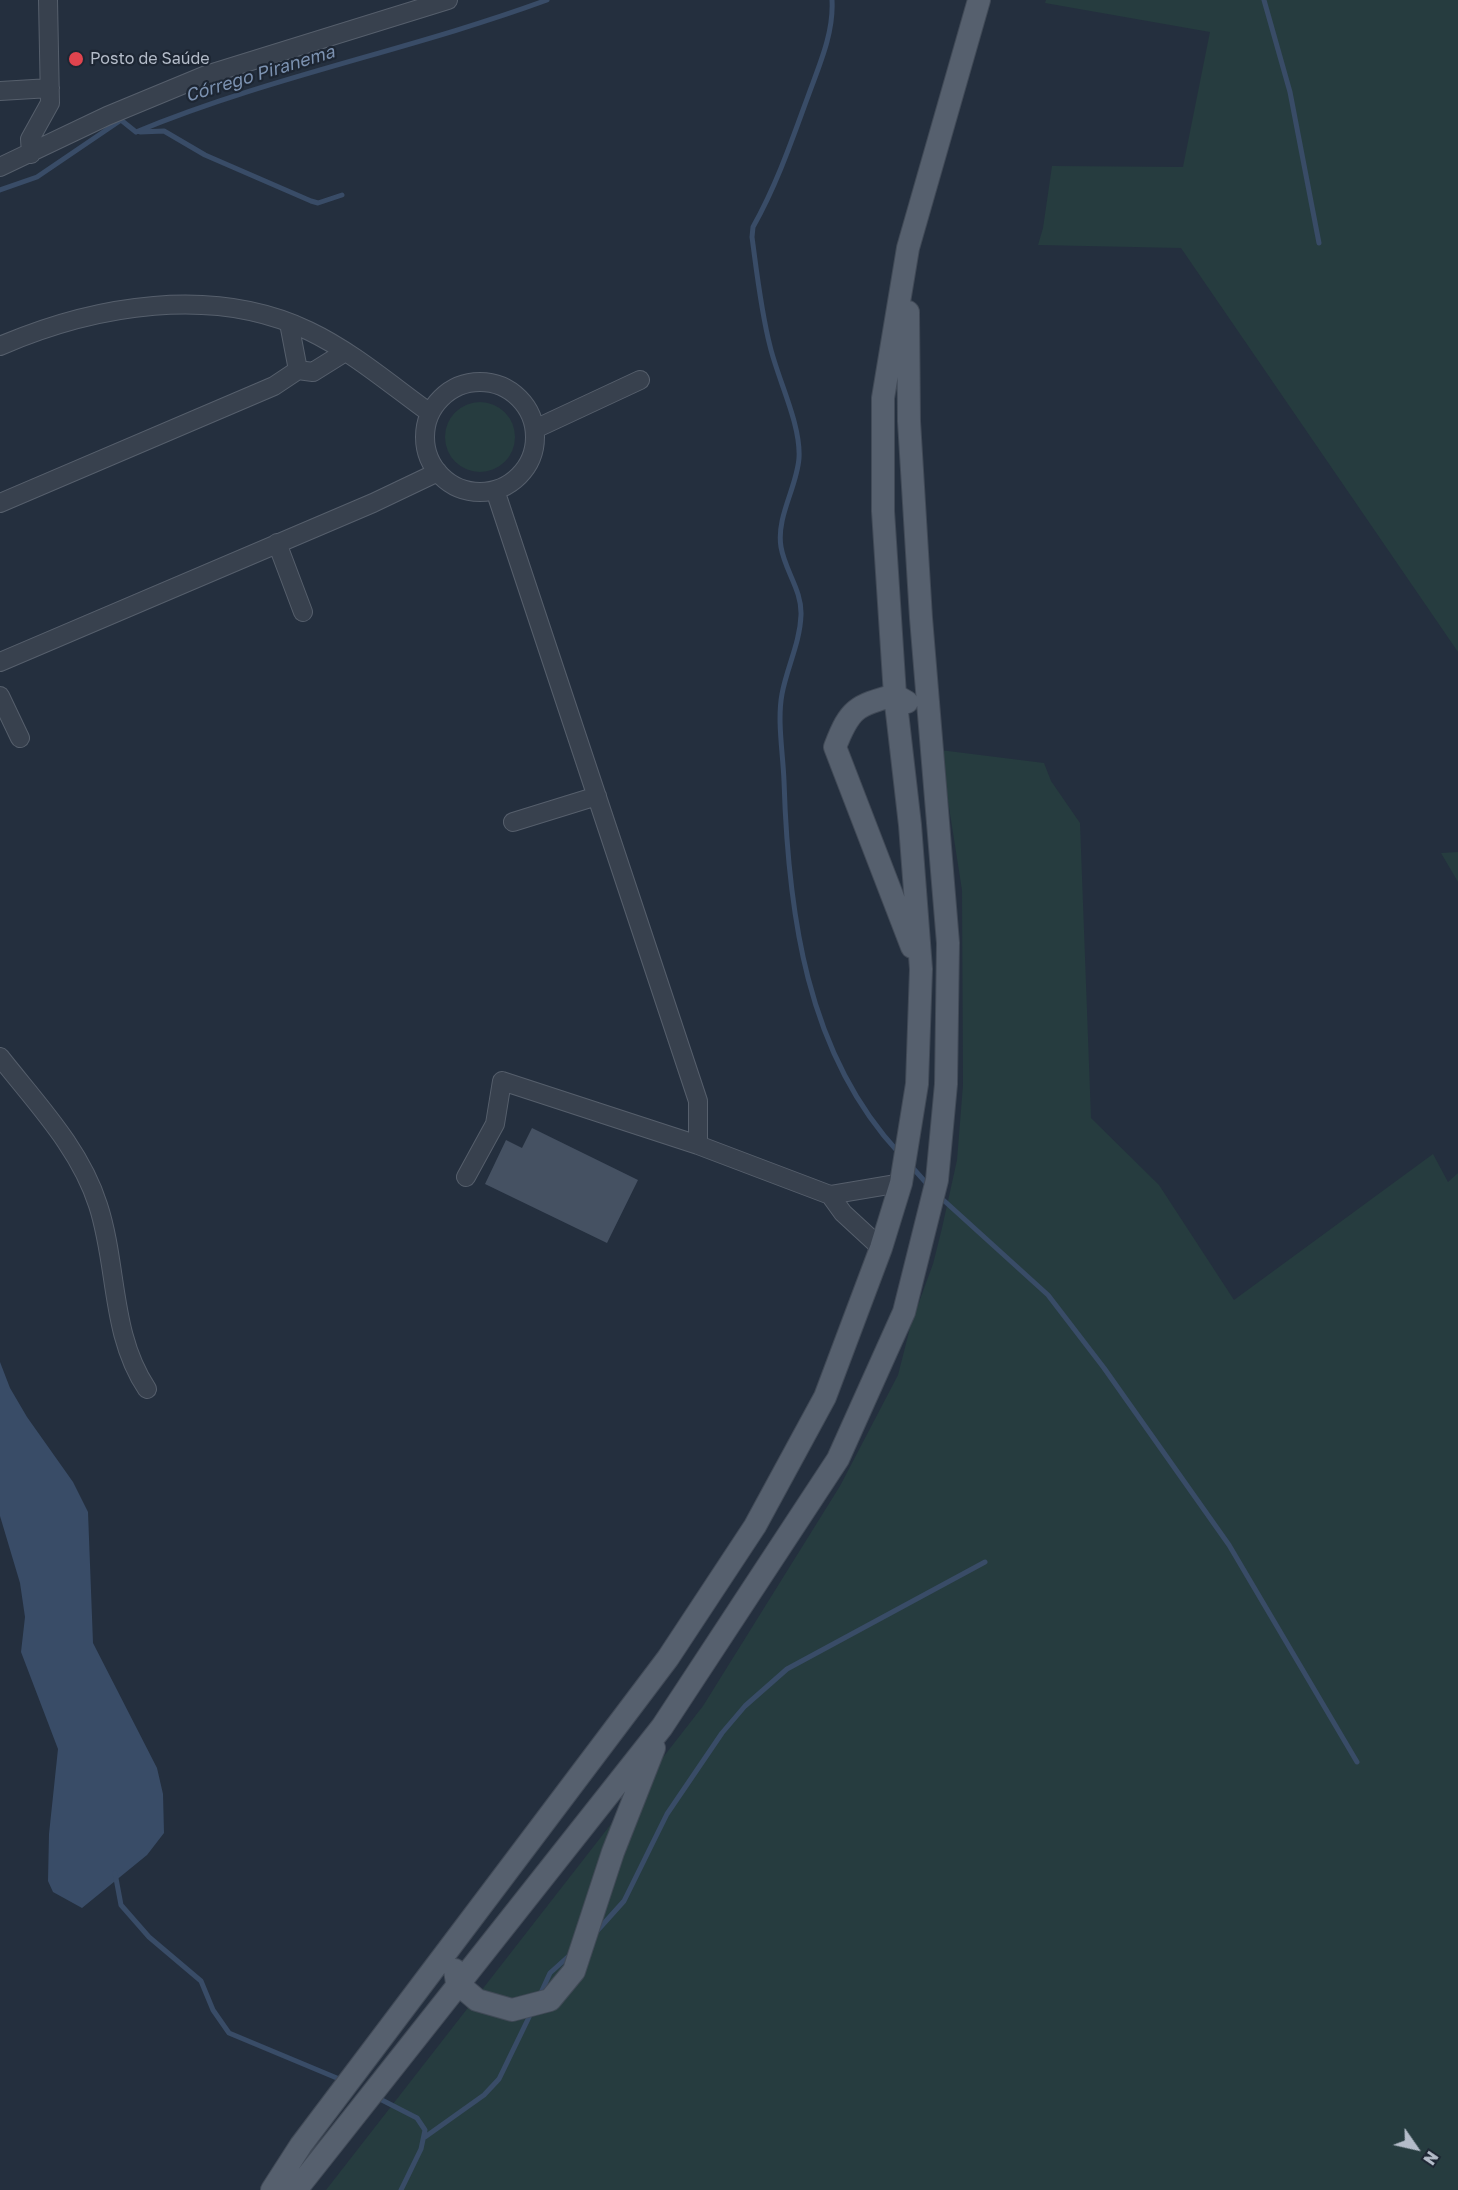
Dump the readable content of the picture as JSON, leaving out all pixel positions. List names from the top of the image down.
{
  "water": ["Córrego Piranema"],
  "places": ["Posto de Saúde"],
  "north": "bottom right"
}
